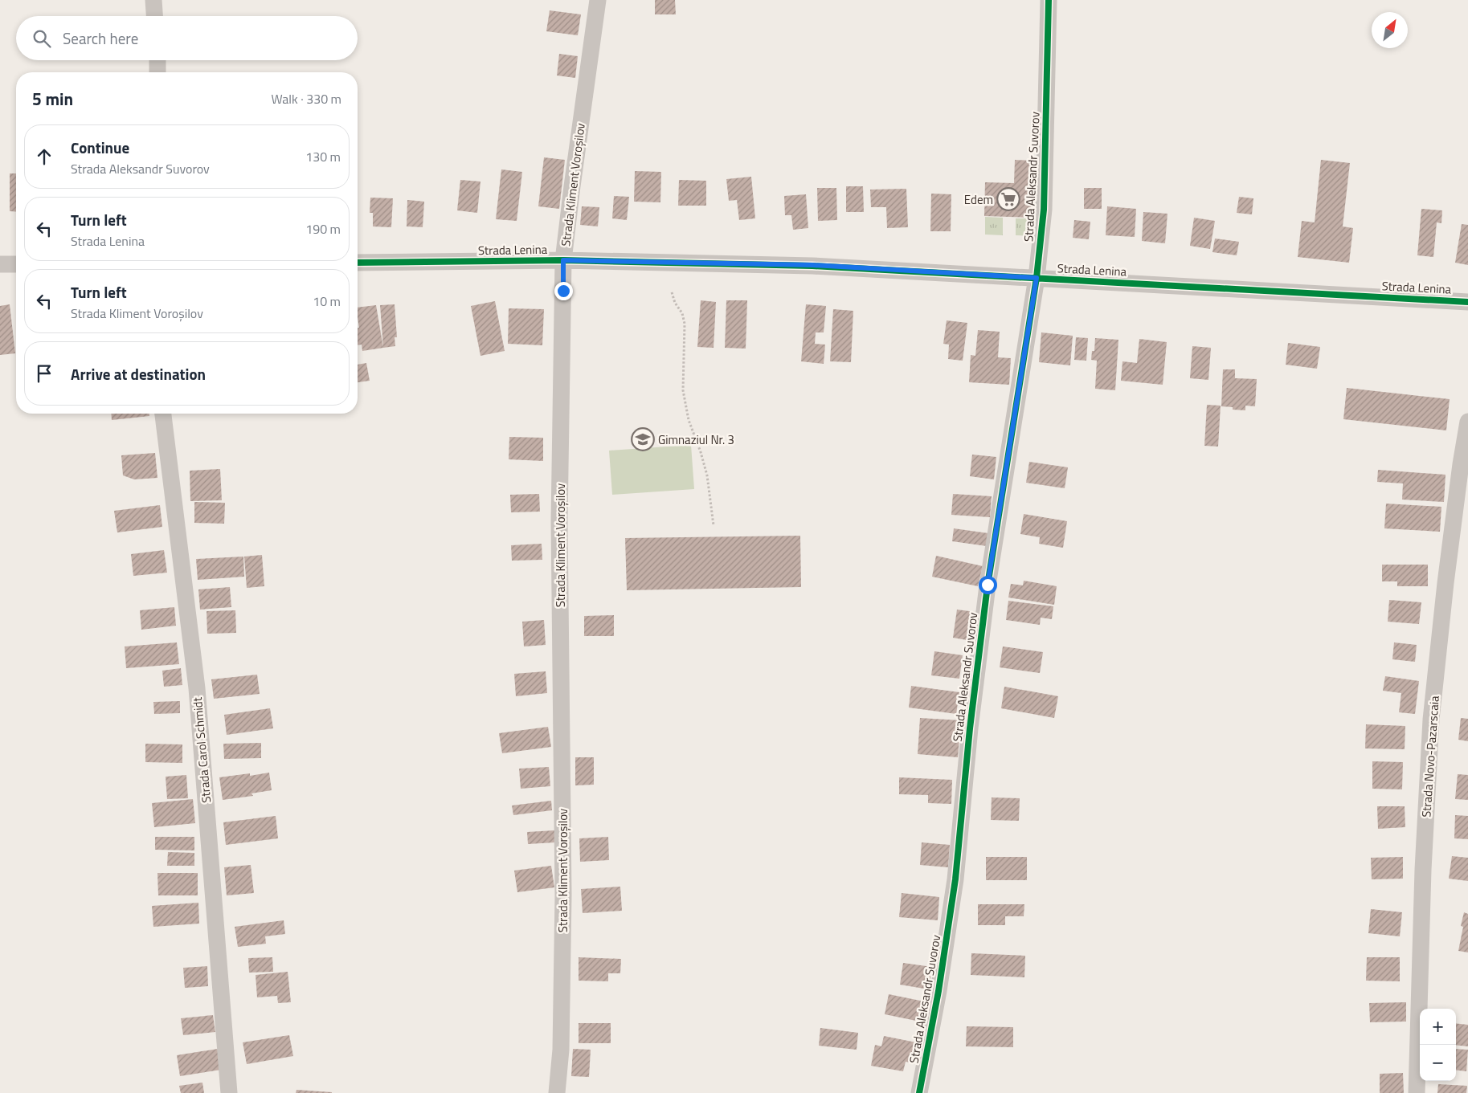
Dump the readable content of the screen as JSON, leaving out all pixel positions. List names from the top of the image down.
{
  "streets": {
    "street": [
      "Strada Aleksandr Suvorov",
      "Strada Kliment Voroșilov",
      "Strada Lenina",
      "Strada Carol Schmidt",
      "Strada Novo-Pazarscaia"
    ]
  },
  "crossings": [
    ["Strada Aleksandr Suvorov", "Strada Lenina"],
    ["Strada Kliment Voroșilov", "Strada Lenina"]
  ],
  "places": {
    "supermarket": ["Edem"],
    "school or university": ["Gimnaziul Nr. 3"]
  },
  "north": "top right",
  "page": {
    "search": "Search here",
    "heading": ["5 min", "Walk · 330 m"],
    "list": [
      ["Continue", "Strada Aleksandr Suvorov", "130 m"],
      ["Turn left", "Strada Lenina", "190 m"],
      ["Turn left", "Strada Kliment Voroșilov", "10 m"],
      "Arrive at destination"
    ],
    "map_buttons": ["+", "−"]
  }
}
